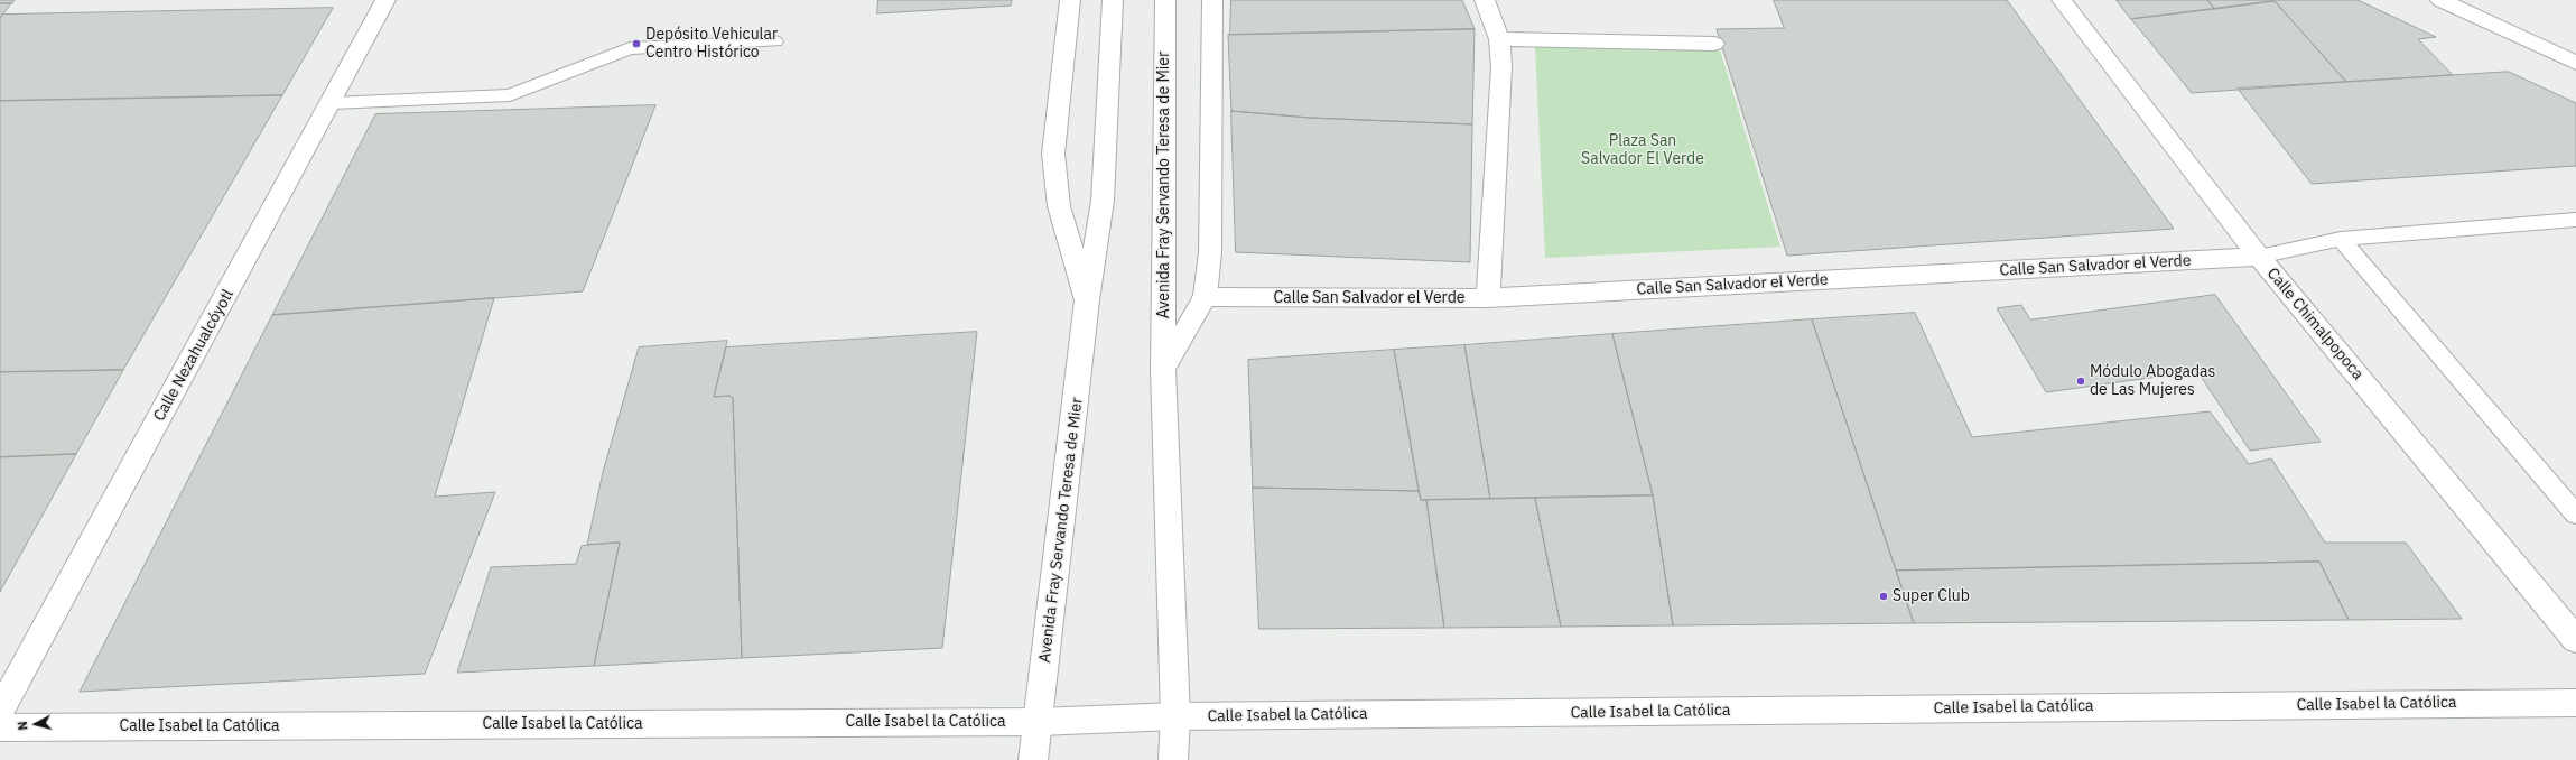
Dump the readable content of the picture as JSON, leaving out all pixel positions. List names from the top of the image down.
{
  "streets": {
    "street": [
      "Avenida Fray Servando Teresa de Mier",
      "Calle San Salvador el Verde",
      "Calle Chimalpopoca",
      "Calle Nezahualcóyotl",
      "Calle Isabel la Católica"
    ]
  },
  "crossings": [
    ["Avenida Fray Servando Teresa de Mier", "Calle San Salvador el Verde"],
    ["Avenida Fray Servando Teresa de Mier", "Calle Isabel la Católica"],
    ["Calle San Salvador el Verde", "Calle Chimalpopoca"]
  ],
  "parks": ["Plaza San Salvador El Verde"],
  "places": ["Depósito Vehicular Centro Histórico", "Módulo Abogadas de Las Mujeres", "Super Club"],
  "north": "left"
}
